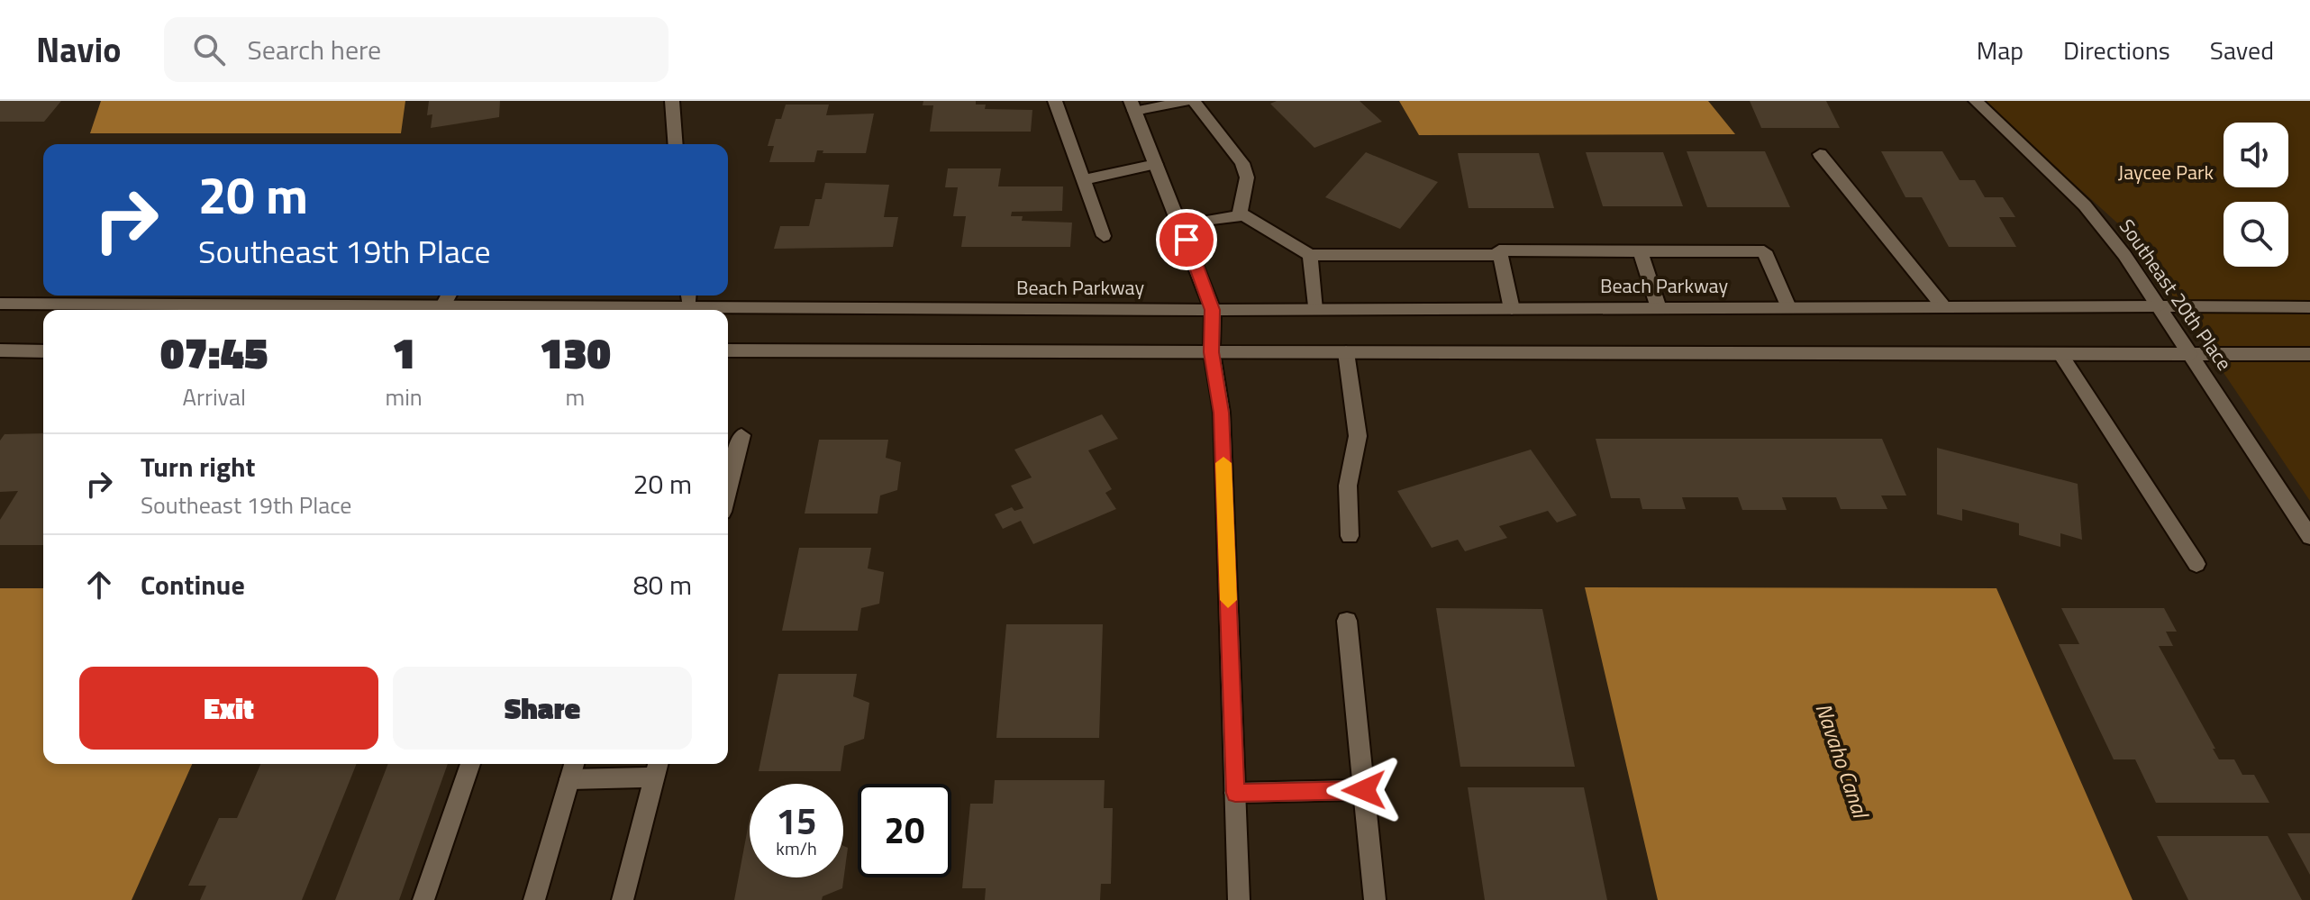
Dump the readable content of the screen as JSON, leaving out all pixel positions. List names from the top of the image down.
{
  "streets": {
    "street": ["Beach Parkway", "Southeast 20th Place"]
  },
  "crossings": [
    ["Beach Parkway", "Southeast 20th Place"]
  ],
  "water": ["Navaho Canal"],
  "parks": ["Jaycee Park"],
  "page": {
    "header": "Navio",
    "search": "Search here",
    "nav": ["Map", "Directions", "Saved"],
    "turn": ["20 m", "Southeast 19th Place"],
    "eta": [
      "07:45",
      "Arrival",
      "1",
      "min",
      "130",
      "m"
    ],
    "list": [
      {
        "name": "Turn right",
        "note": "Southeast 19th Place",
        "value": "20 m"
      },
      {
        "name": "Continue",
        "value": "80 m"
      }
    ],
    "buttons": ["Exit", "Share"],
    "speed": "15 km/h",
    "limit": "20"
  }
}
